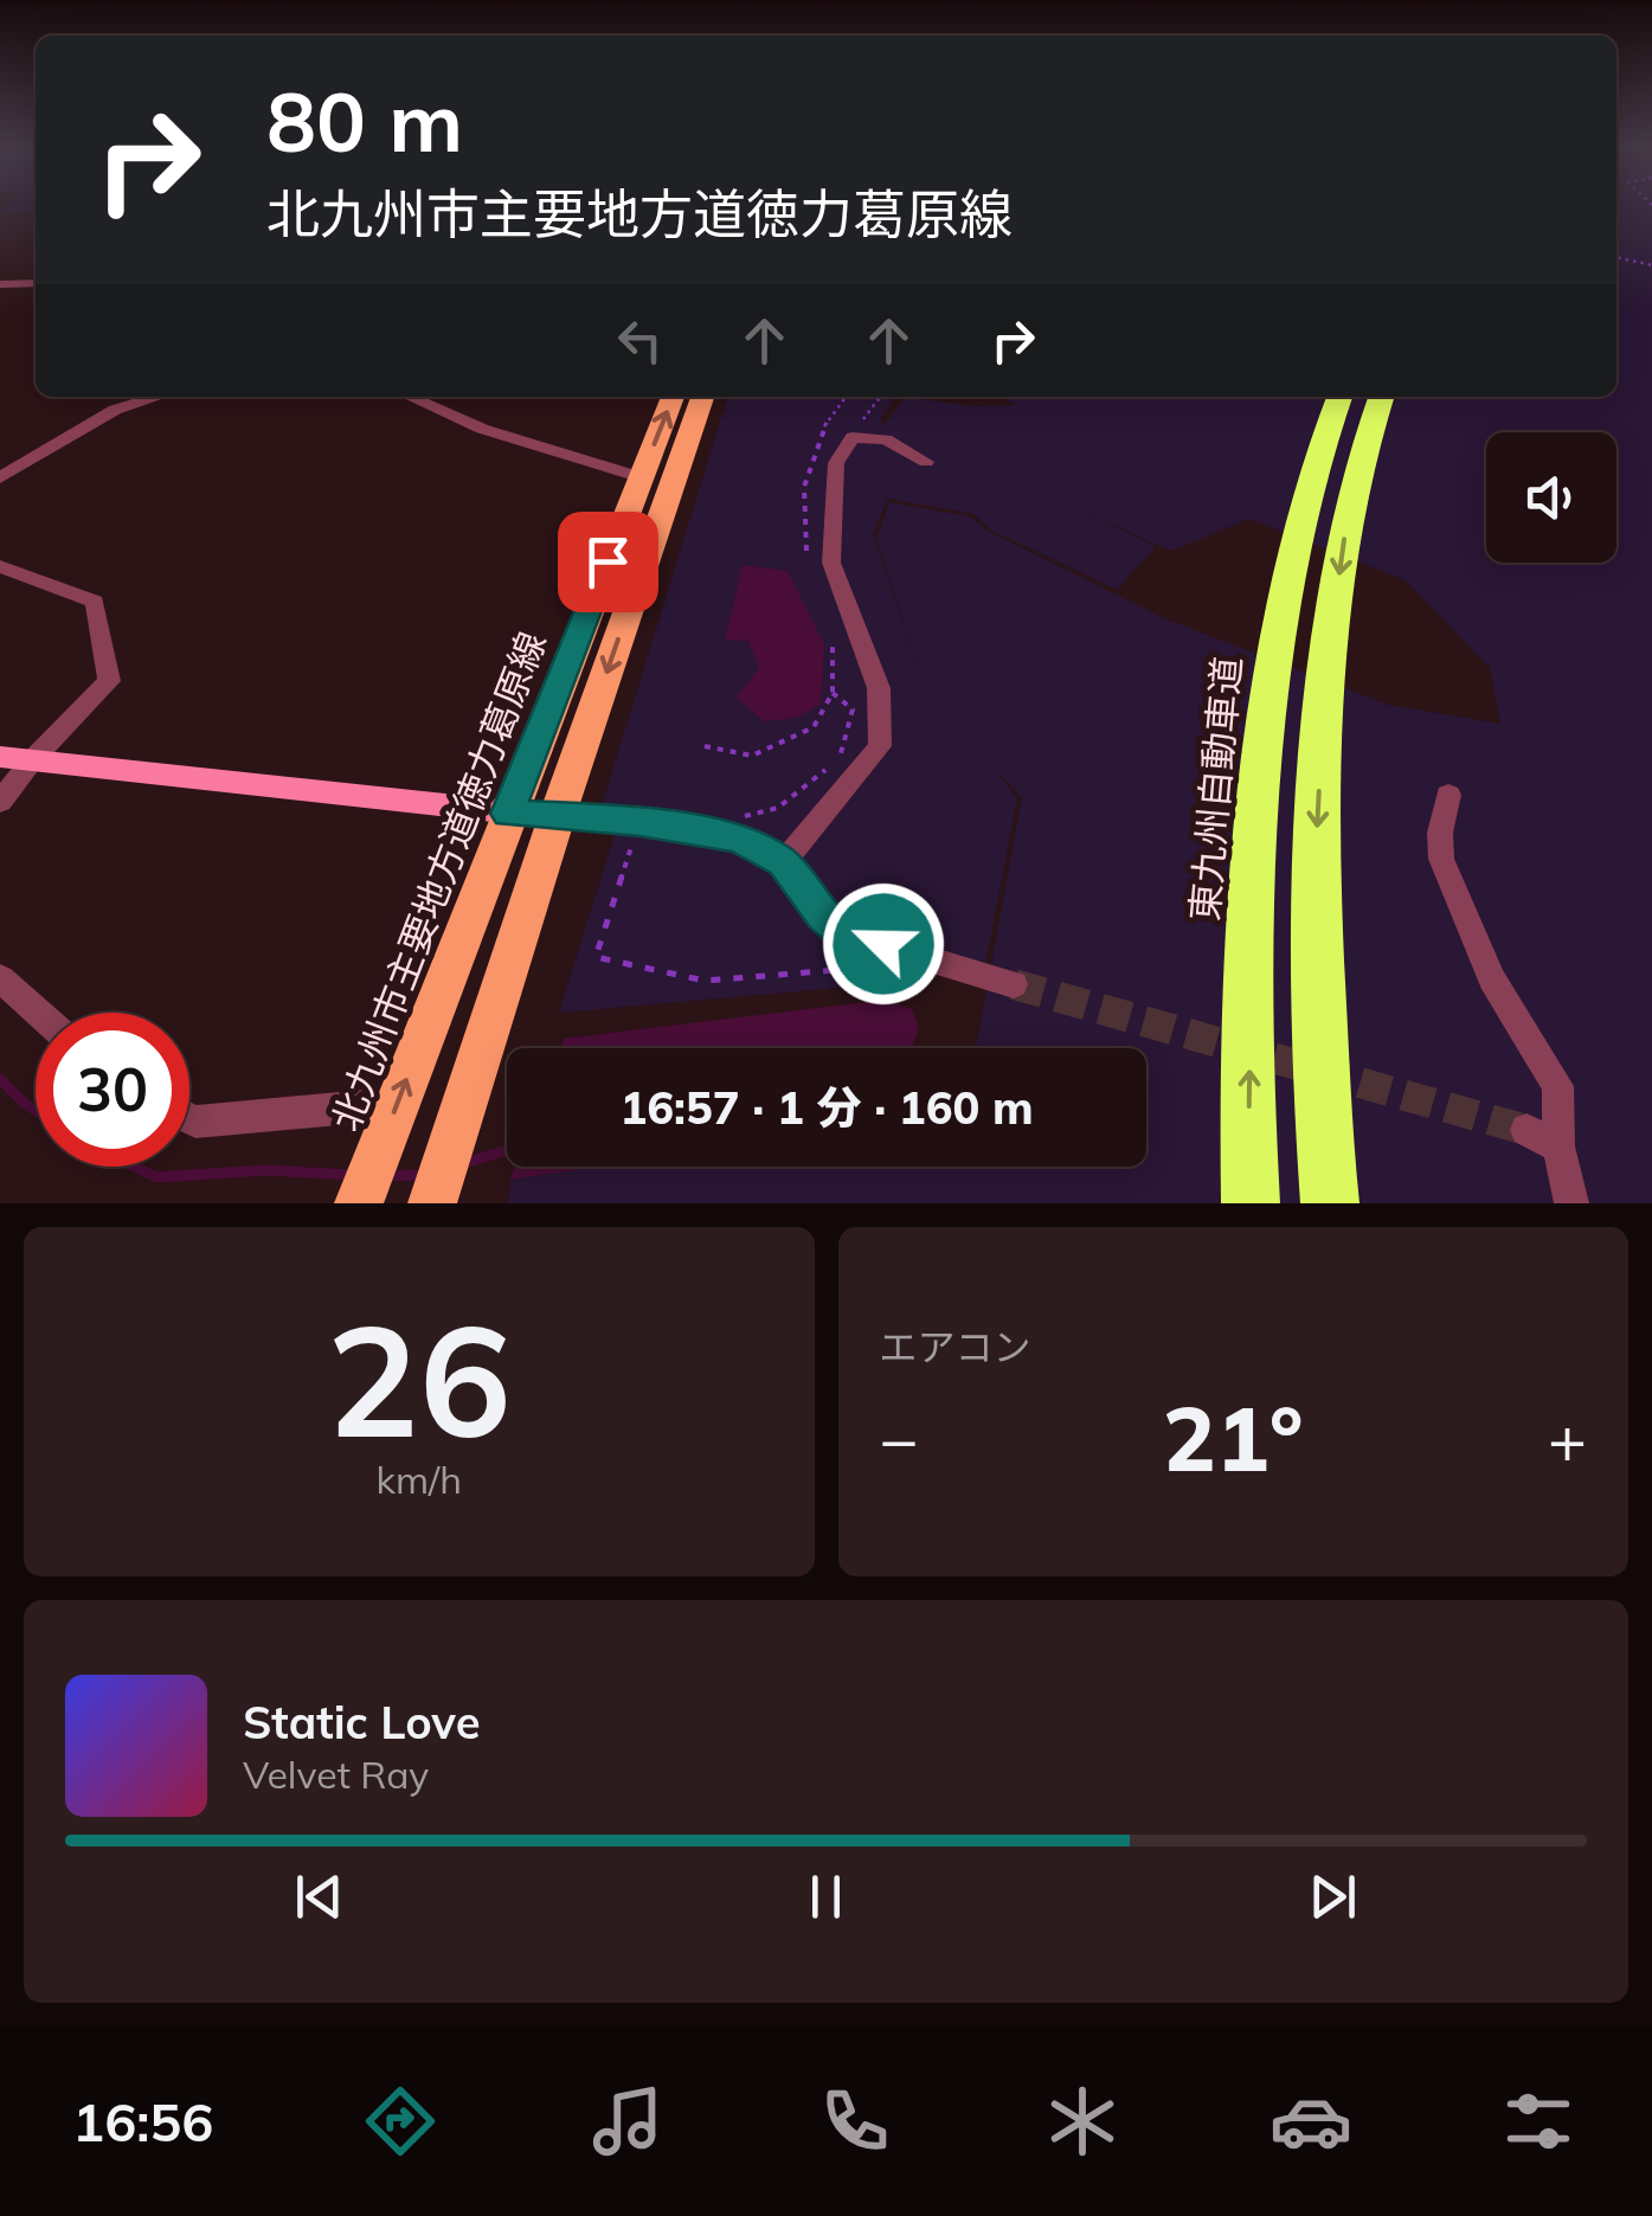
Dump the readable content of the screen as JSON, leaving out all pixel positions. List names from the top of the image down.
{
  "streets": {
    "highway": ["東九州自動車道"],
    "main road": ["北九州市主要地方道徳力葛原線"]
  },
  "page": {
    "turn": ["80 m", "北九州市主要地方道徳力葛原線"],
    "limit": "30",
    "trip": "16:57 · 1 分 · 160 m",
    "tile": [
      ["26", "km/h"],
      "エアコン"
    ],
    "heat": ["−", "21°", "+"],
    "song": ["Static Love", "Velvet Ray"],
    "tabs": "16:56"
  }
}
